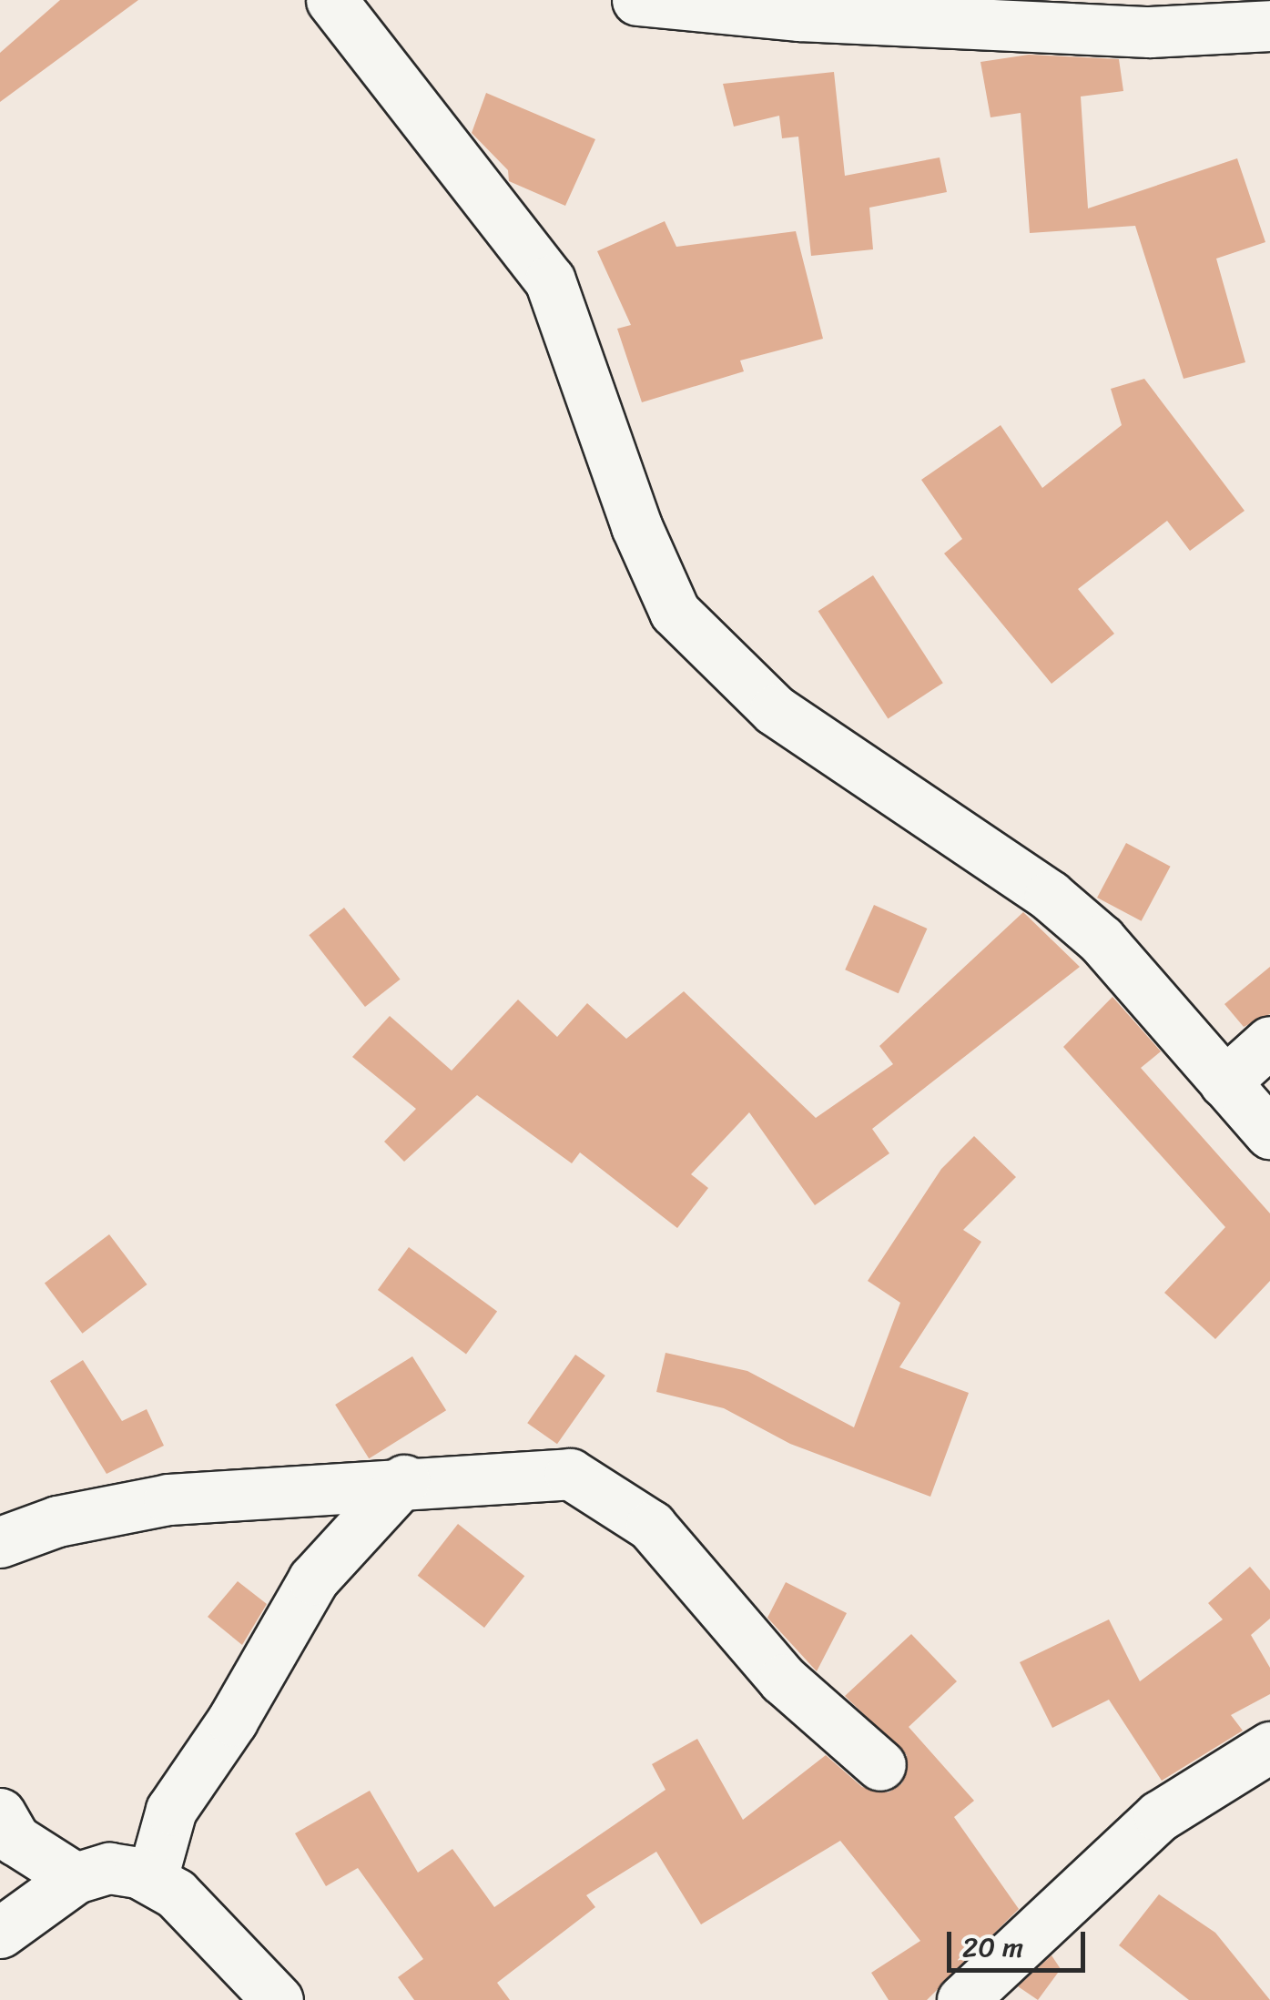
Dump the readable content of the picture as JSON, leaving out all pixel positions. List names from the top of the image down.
{
  "scale_bar": "20 m"
}
